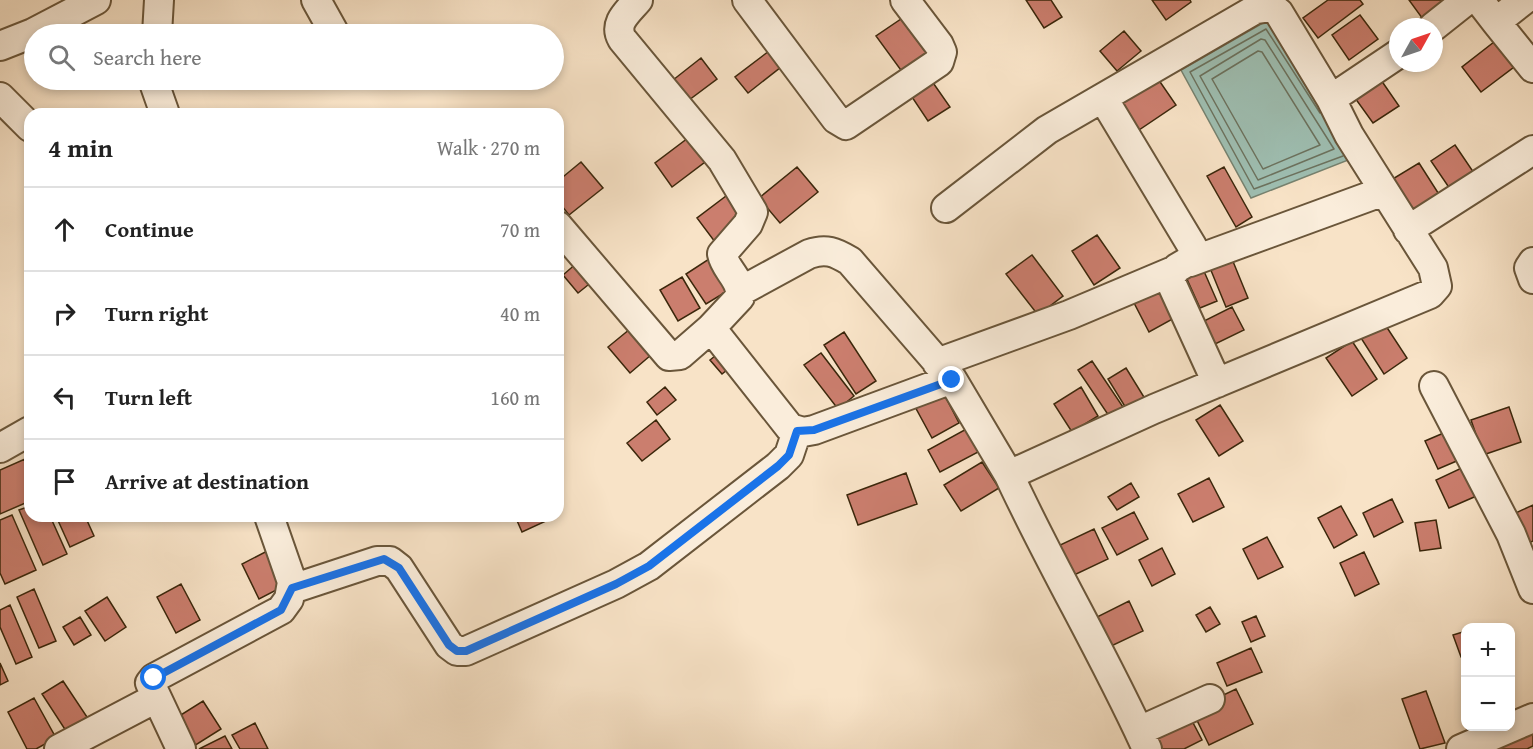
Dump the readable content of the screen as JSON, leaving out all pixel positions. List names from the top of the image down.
{
  "north": "top right",
  "page": {
    "search": "Search here",
    "heading": ["4 min", "Walk · 270 m"],
    "list": [
      ["Continue", "70 m"],
      ["Turn right", "40 m"],
      ["Turn left", "160 m"],
      "Arrive at destination"
    ],
    "map_buttons": ["+", "−"]
  }
}
